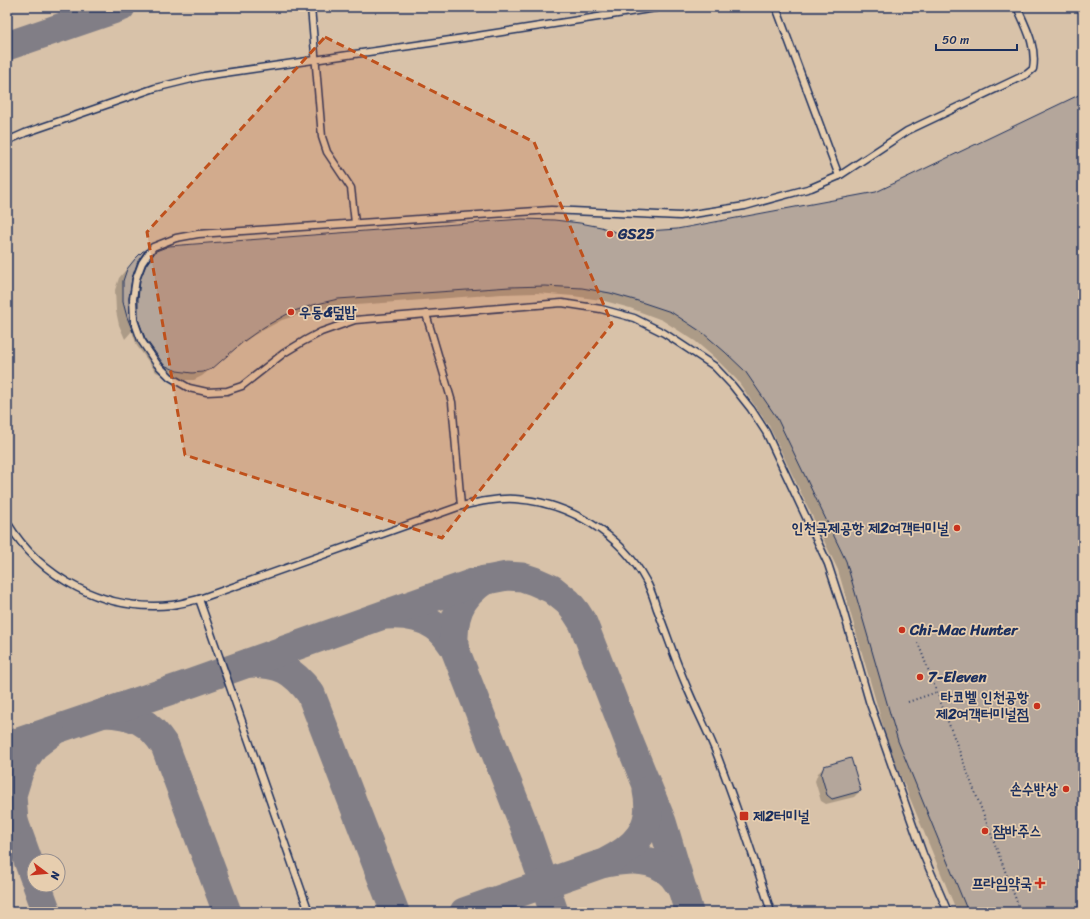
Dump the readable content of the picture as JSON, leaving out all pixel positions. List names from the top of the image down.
{
  "places": {
    "other": [
      "GS25",
      "우동&덮밥",
      "인천국제공항 제2여객터미널",
      "Chi-Mac Hunter",
      "7-Eleven",
      "타코벨 인천공항 제2여객터미널점",
      "손수반상",
      "잠바주스"
    ],
    "transit": ["제2터미널"],
    "health": ["프라임약국"]
  },
  "scale_bar": "50 m",
  "north": "right"
}
